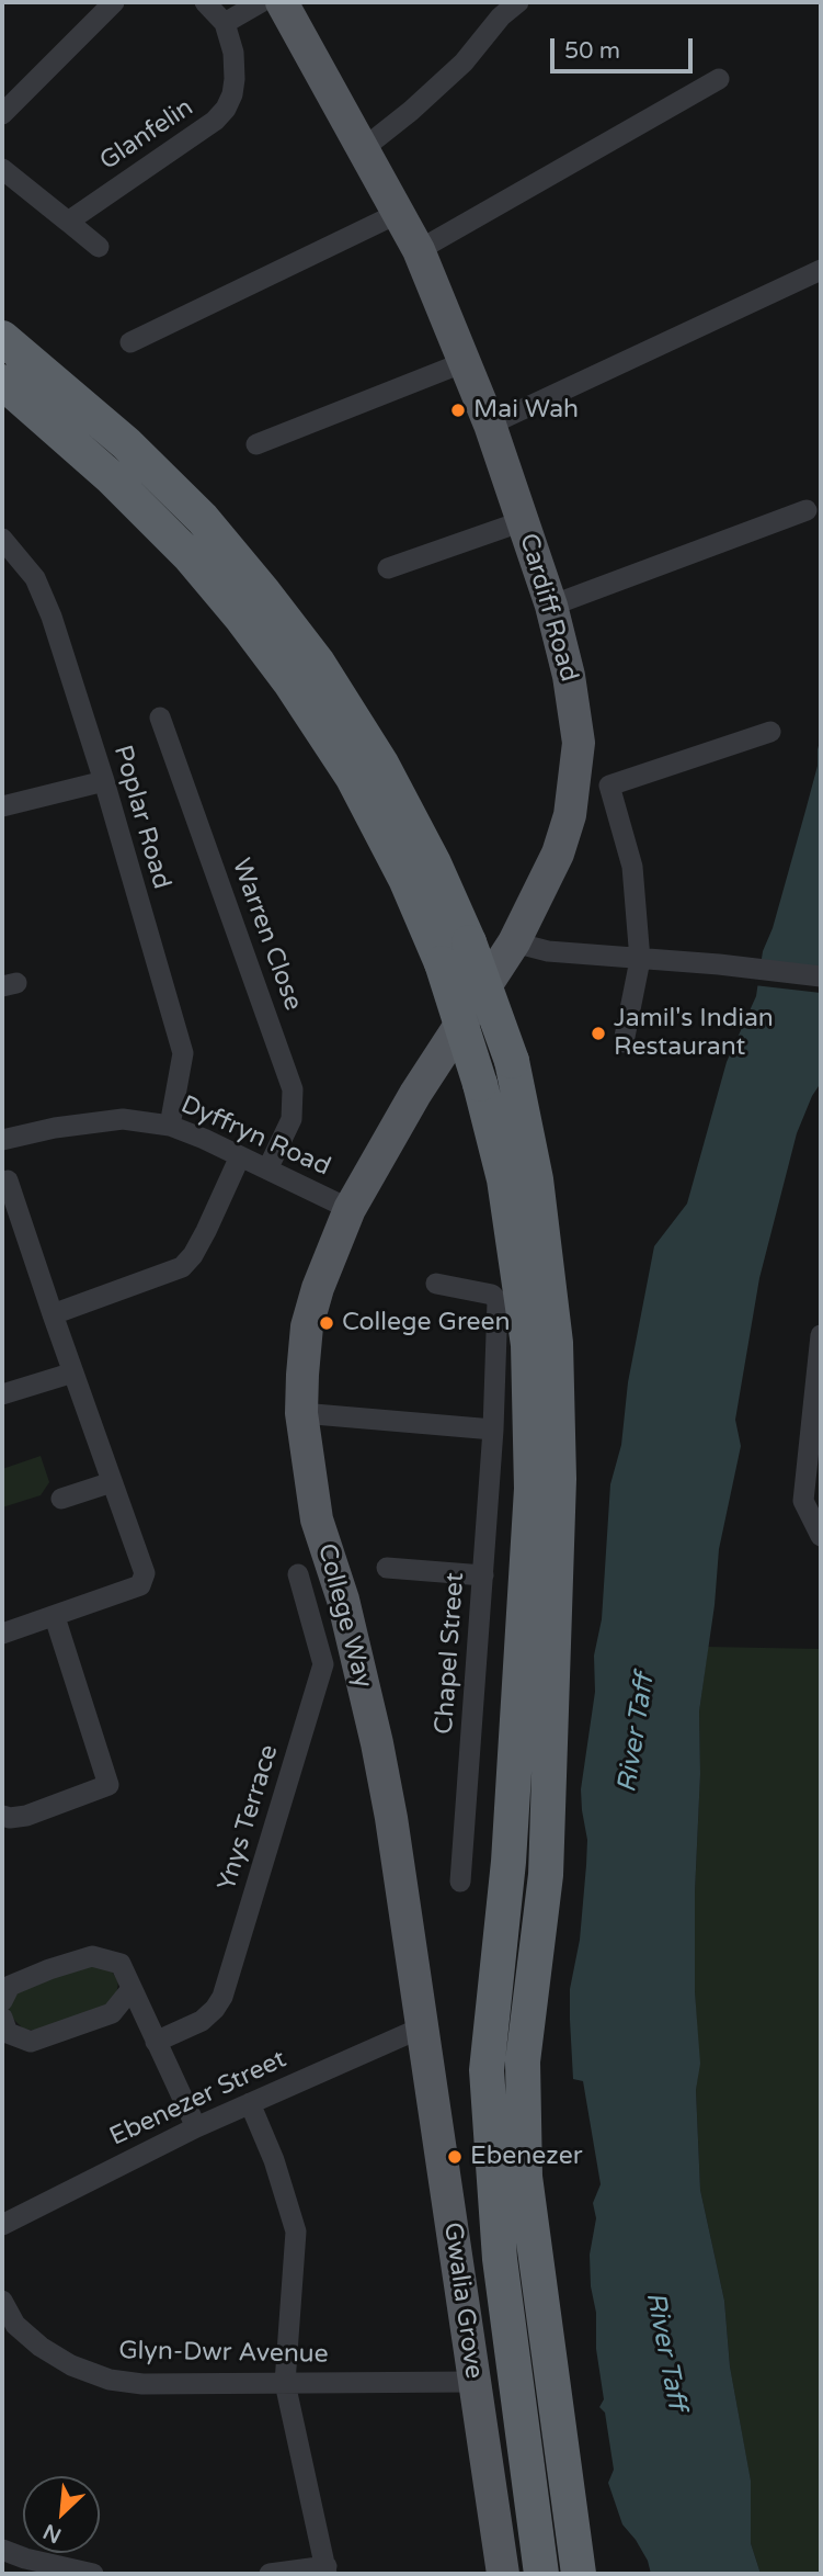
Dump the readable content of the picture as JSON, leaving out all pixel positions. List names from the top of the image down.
{
  "streets": {
    "main road": ["Cardiff Road", "College Way", "Gwalia Grove"],
    "street": [
      "Glanfelin",
      "Poplar Road",
      "Warren Close",
      "Dyffryn Road",
      "Chapel Street",
      "Ynys Terrace",
      "Ebenezer Street",
      "Glyn-Dwr Avenue"
    ]
  },
  "crossings": [
    ["Cardiff Road", "Dyffryn Road"],
    ["Cardiff Road", "College Way"],
    ["Poplar Road", "Dyffryn Road"],
    ["Warren Close", "Dyffryn Road"],
    ["Dyffryn Road", "College Way"],
    ["College Way", "Ebenezer Street"],
    ["College Way", "Gwalia Grove"],
    ["Ebenezer Street", "Gwalia Grove"],
    ["Gwalia Grove", "Glyn-Dwr Avenue"]
  ],
  "water": ["River Taff"],
  "places": [
    "Mai Wah",
    "Jamil's Indian Restaurant",
    "College Green",
    "Ebenezer"
  ],
  "scale_bar": "50 m",
  "north": "bottom left"
}
